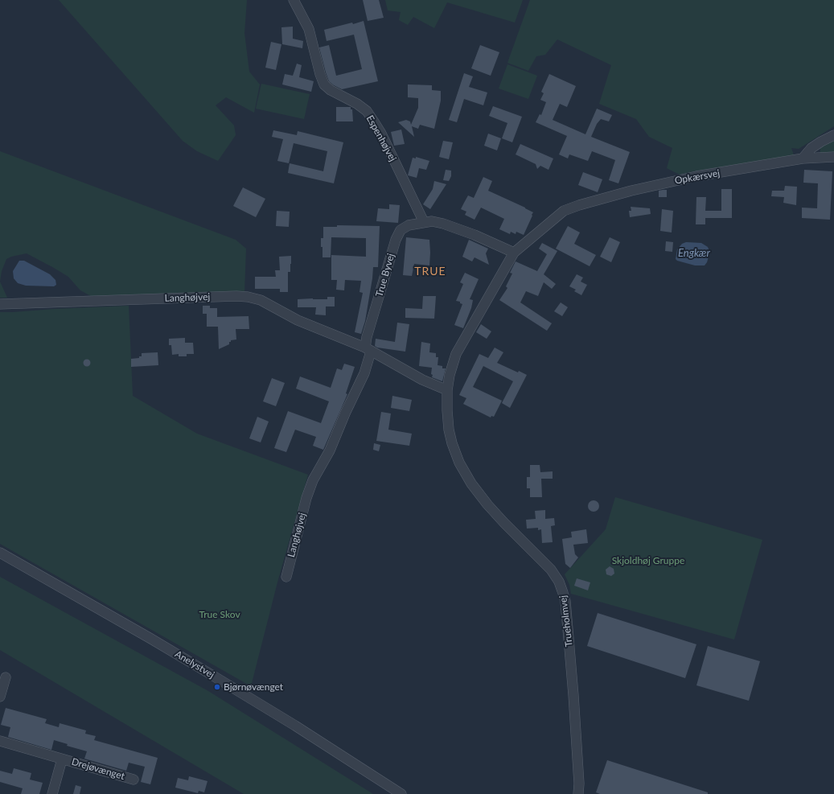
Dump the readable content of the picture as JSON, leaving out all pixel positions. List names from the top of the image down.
{
  "streets": {
    "street": [
      "Espenhøjvej",
      "Opkærsvej",
      "True Byvej",
      "Langhøjvej",
      "Trueholmvej",
      "Anelystvej",
      "Drejøvænget"
    ]
  },
  "crossings": [
    ["Espenhøjvej", "True Byvej"],
    ["Opkærsvej", "True Byvej"],
    ["True Byvej", "Langhøjvej"]
  ],
  "districts": ["TRUE"],
  "water": ["Engkær"],
  "parks": ["Skjoldhøj Gruppe", "True Skov"],
  "places": ["Bjørnøvænget"]
}
